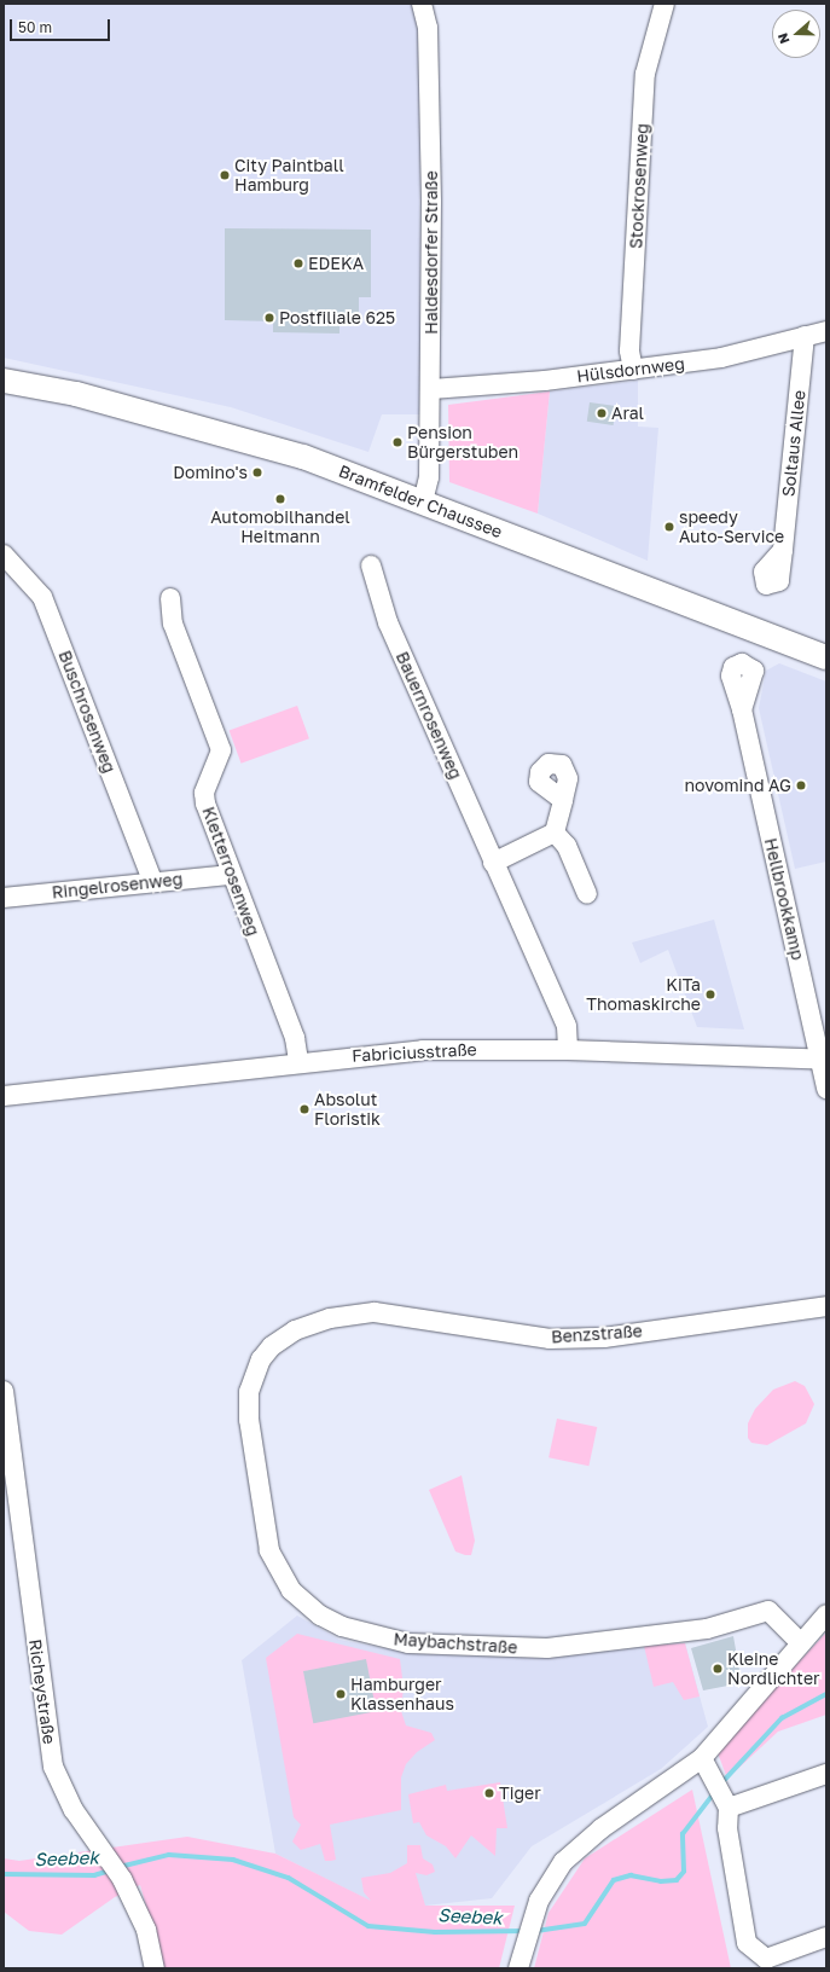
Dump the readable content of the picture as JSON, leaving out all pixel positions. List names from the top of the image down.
{
  "streets": {
    "main road": ["Bramfelder Chaussee"],
    "street": [
      "Stockrosenweg",
      "Haldesdorfer Straße",
      "Hülsdornweg",
      "Soltaus Allee",
      "Buschrosenweg",
      "Bauernrosenweg",
      "Kletterrosenweg",
      "Ringelrosenweg",
      "Hellbrookkamp",
      "Fabriciusstraße",
      "Benzstraße",
      "Maybachstraße",
      "Richeystraße"
    ]
  },
  "crossings": [
    ["Stockrosenweg", "Hülsdornweg"],
    ["Haldesdorfer Straße", "Hülsdornweg"],
    ["Haldesdorfer Straße", "Bramfelder Chaussee"],
    ["Hülsdornweg", "Soltaus Allee"],
    ["Buschrosenweg", "Ringelrosenweg"],
    ["Bauernrosenweg", "Fabriciusstraße"],
    ["Kletterrosenweg", "Ringelrosenweg"],
    ["Kletterrosenweg", "Fabriciusstraße"],
    ["Hellbrookkamp", "Fabriciusstraße"],
    ["Benzstraße", "Maybachstraße"]
  ],
  "water": ["Seebek"],
  "places": [
    "City Paintball Hamburg",
    "EDEKA",
    "Postfiliale 625",
    "Aral",
    "Pension Bürgerstuben",
    "Domino's",
    "Automobilhandel Heitmann",
    "speedy Auto-Service",
    "novomind AG",
    "KiTa Thomaskirche",
    "Absolut Floristik",
    "Kleine Nordlichter",
    "Hamburger Klassenhaus",
    "Tiger"
  ],
  "scale_bar": "50 m",
  "north": "left"
}
